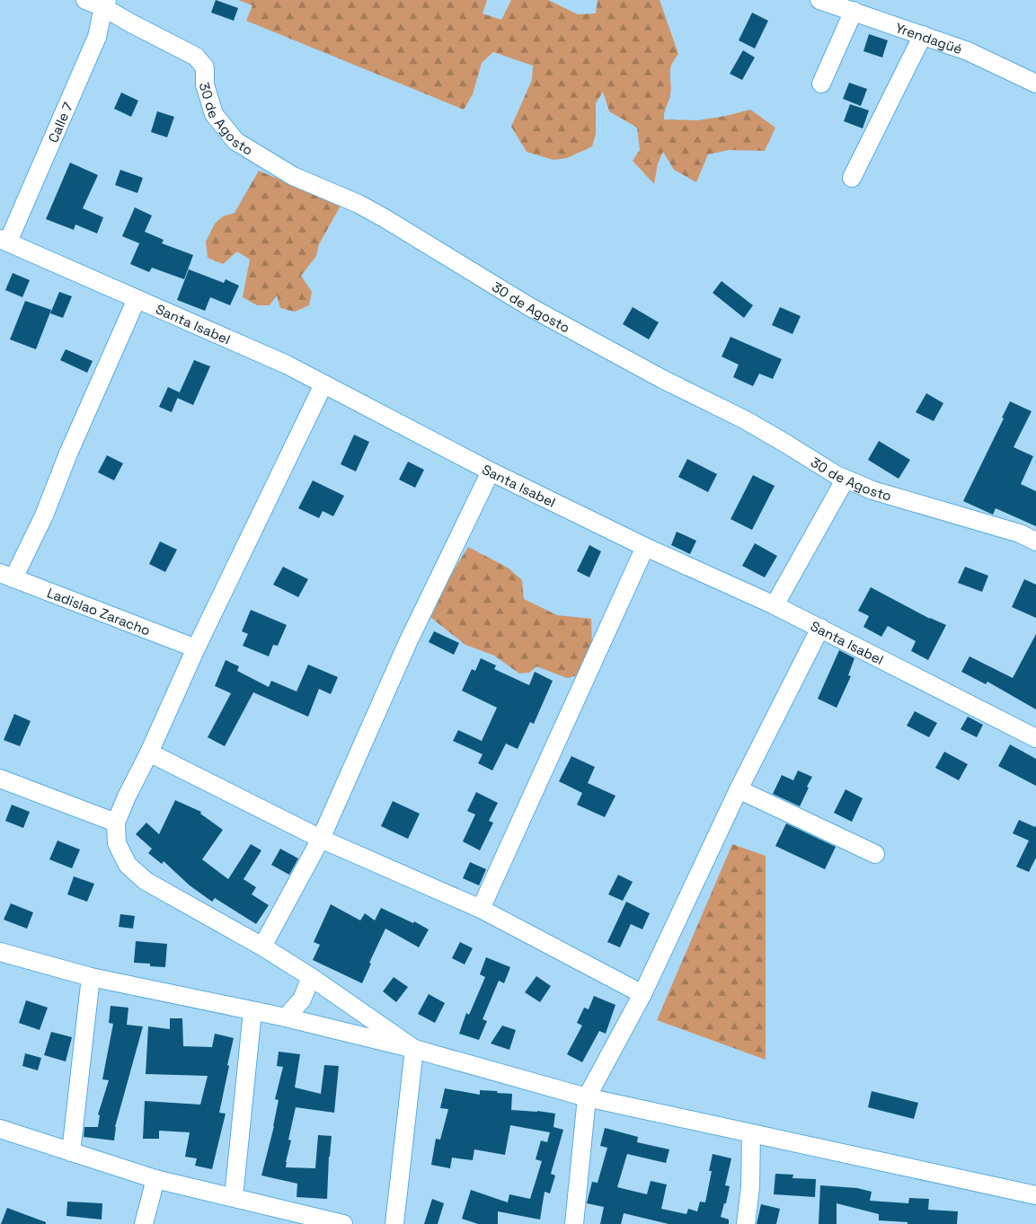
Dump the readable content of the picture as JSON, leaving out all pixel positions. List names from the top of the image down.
{
  "streets": {
    "street": [
      "Yrendagüé",
      "30 de Agosto",
      "Calle 7",
      "Santa Isabel",
      "Ladislao Zaracho"
    ]
  },
  "crossings": [
    ["30 de Agosto", "Calle 7"],
    ["Calle 7", "Santa Isabel"]
  ]
}
